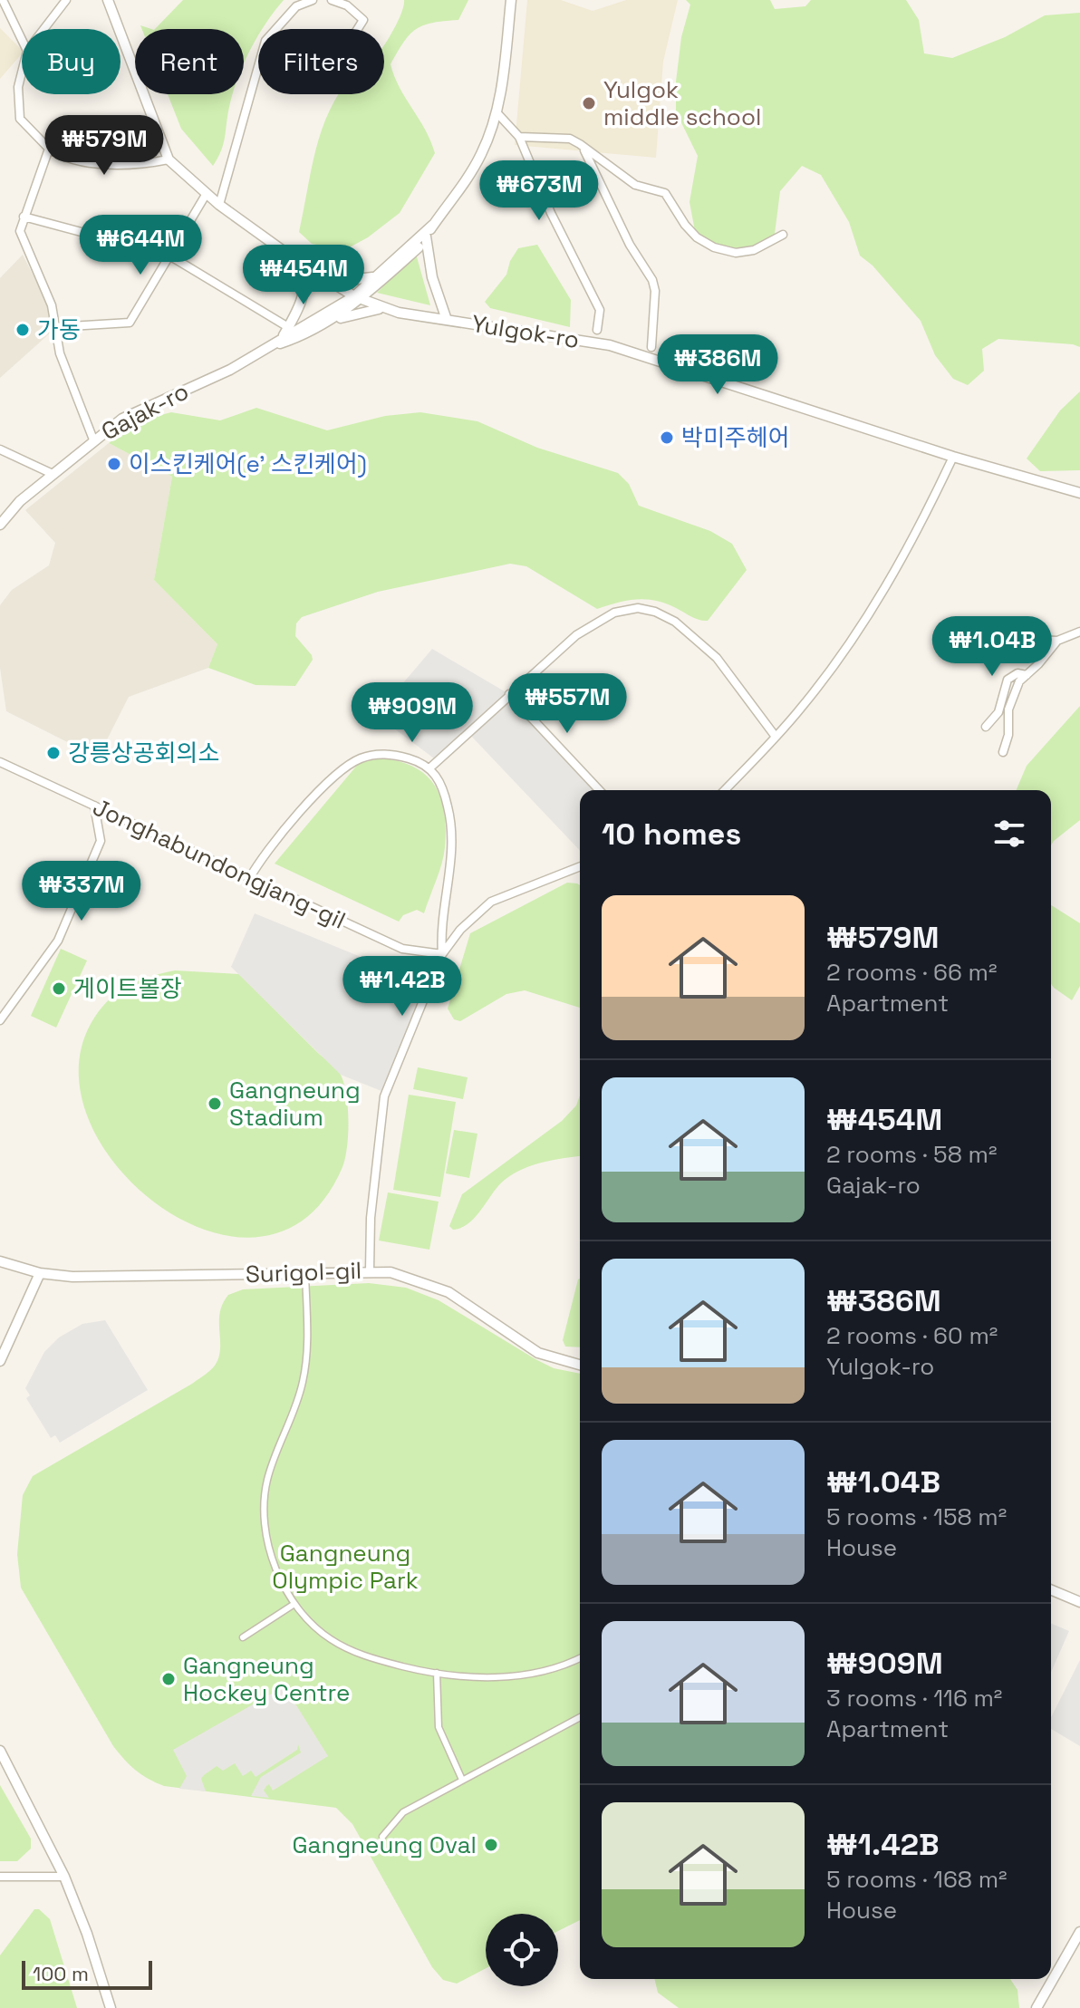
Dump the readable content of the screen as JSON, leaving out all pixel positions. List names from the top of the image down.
{
  "streets": {
    "street": [
      "Yulgok-ro",
      "Gajak-ro",
      "Jonghabundongjang-gil",
      "Surigol-gil"
    ]
  },
  "crossings": [
    ["Yulgok-ro", "Gajak-ro"]
  ],
  "parks": ["Gangneung Olympic Park"],
  "places": [
    "Yulgok middle school",
    "가동",
    "박미주헤어",
    "이스킨케어(e' 스킨케어)",
    "강릉상공회의소",
    "게이트볼장",
    "Gangneung Stadium",
    "Gangneung Hockey Centre",
    "Gangneung Oval"
  ],
  "scale_bar": "100 m",
  "page": {
    "chip": ["Buy", "Rent", "Filters"],
    "price": [
      "₩579M",
      "₩673M",
      "₩644M",
      "₩454M",
      "₩386M",
      "₩1.04B",
      "₩557M",
      "₩909M",
      "₩337M",
      "₩1.42B"
    ],
    "heading": "10 homes",
    "list": [
      {
        "name": "₩579M",
        "note": "2 rooms · 66 m² · Apartment"
      },
      {
        "name": "₩454M",
        "note": "2 rooms · 58 m² · Gajak-ro"
      },
      {
        "name": "₩386M",
        "note": "2 rooms · 60 m² · Yulgok-ro"
      },
      {
        "name": "₩1.04B",
        "note": "5 rooms · 158 m² · House"
      },
      {
        "name": "₩909M",
        "note": "3 rooms · 116 m² · Apartment"
      },
      {
        "name": "₩1.42B",
        "note": "5 rooms · 168 m² · House"
      }
    ],
    "scale": "100 m"
  }
}
